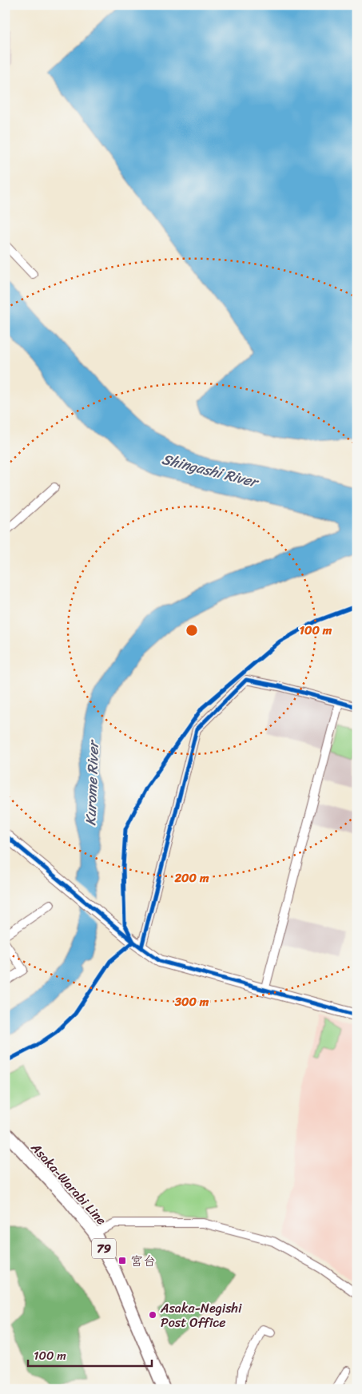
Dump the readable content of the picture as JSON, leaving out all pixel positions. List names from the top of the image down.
{
  "streets": {
    "main road": ["Asaka-Warabi Line", "79"]
  },
  "water": ["Shingashi River", "Kurome River"],
  "places": {
    "transit": ["宮台"],
    "other": ["Asaka-Negishi Post Office"]
  },
  "scale_bar": "100 m",
  "rings": ["100 m", "200 m", "300 m"]
}
